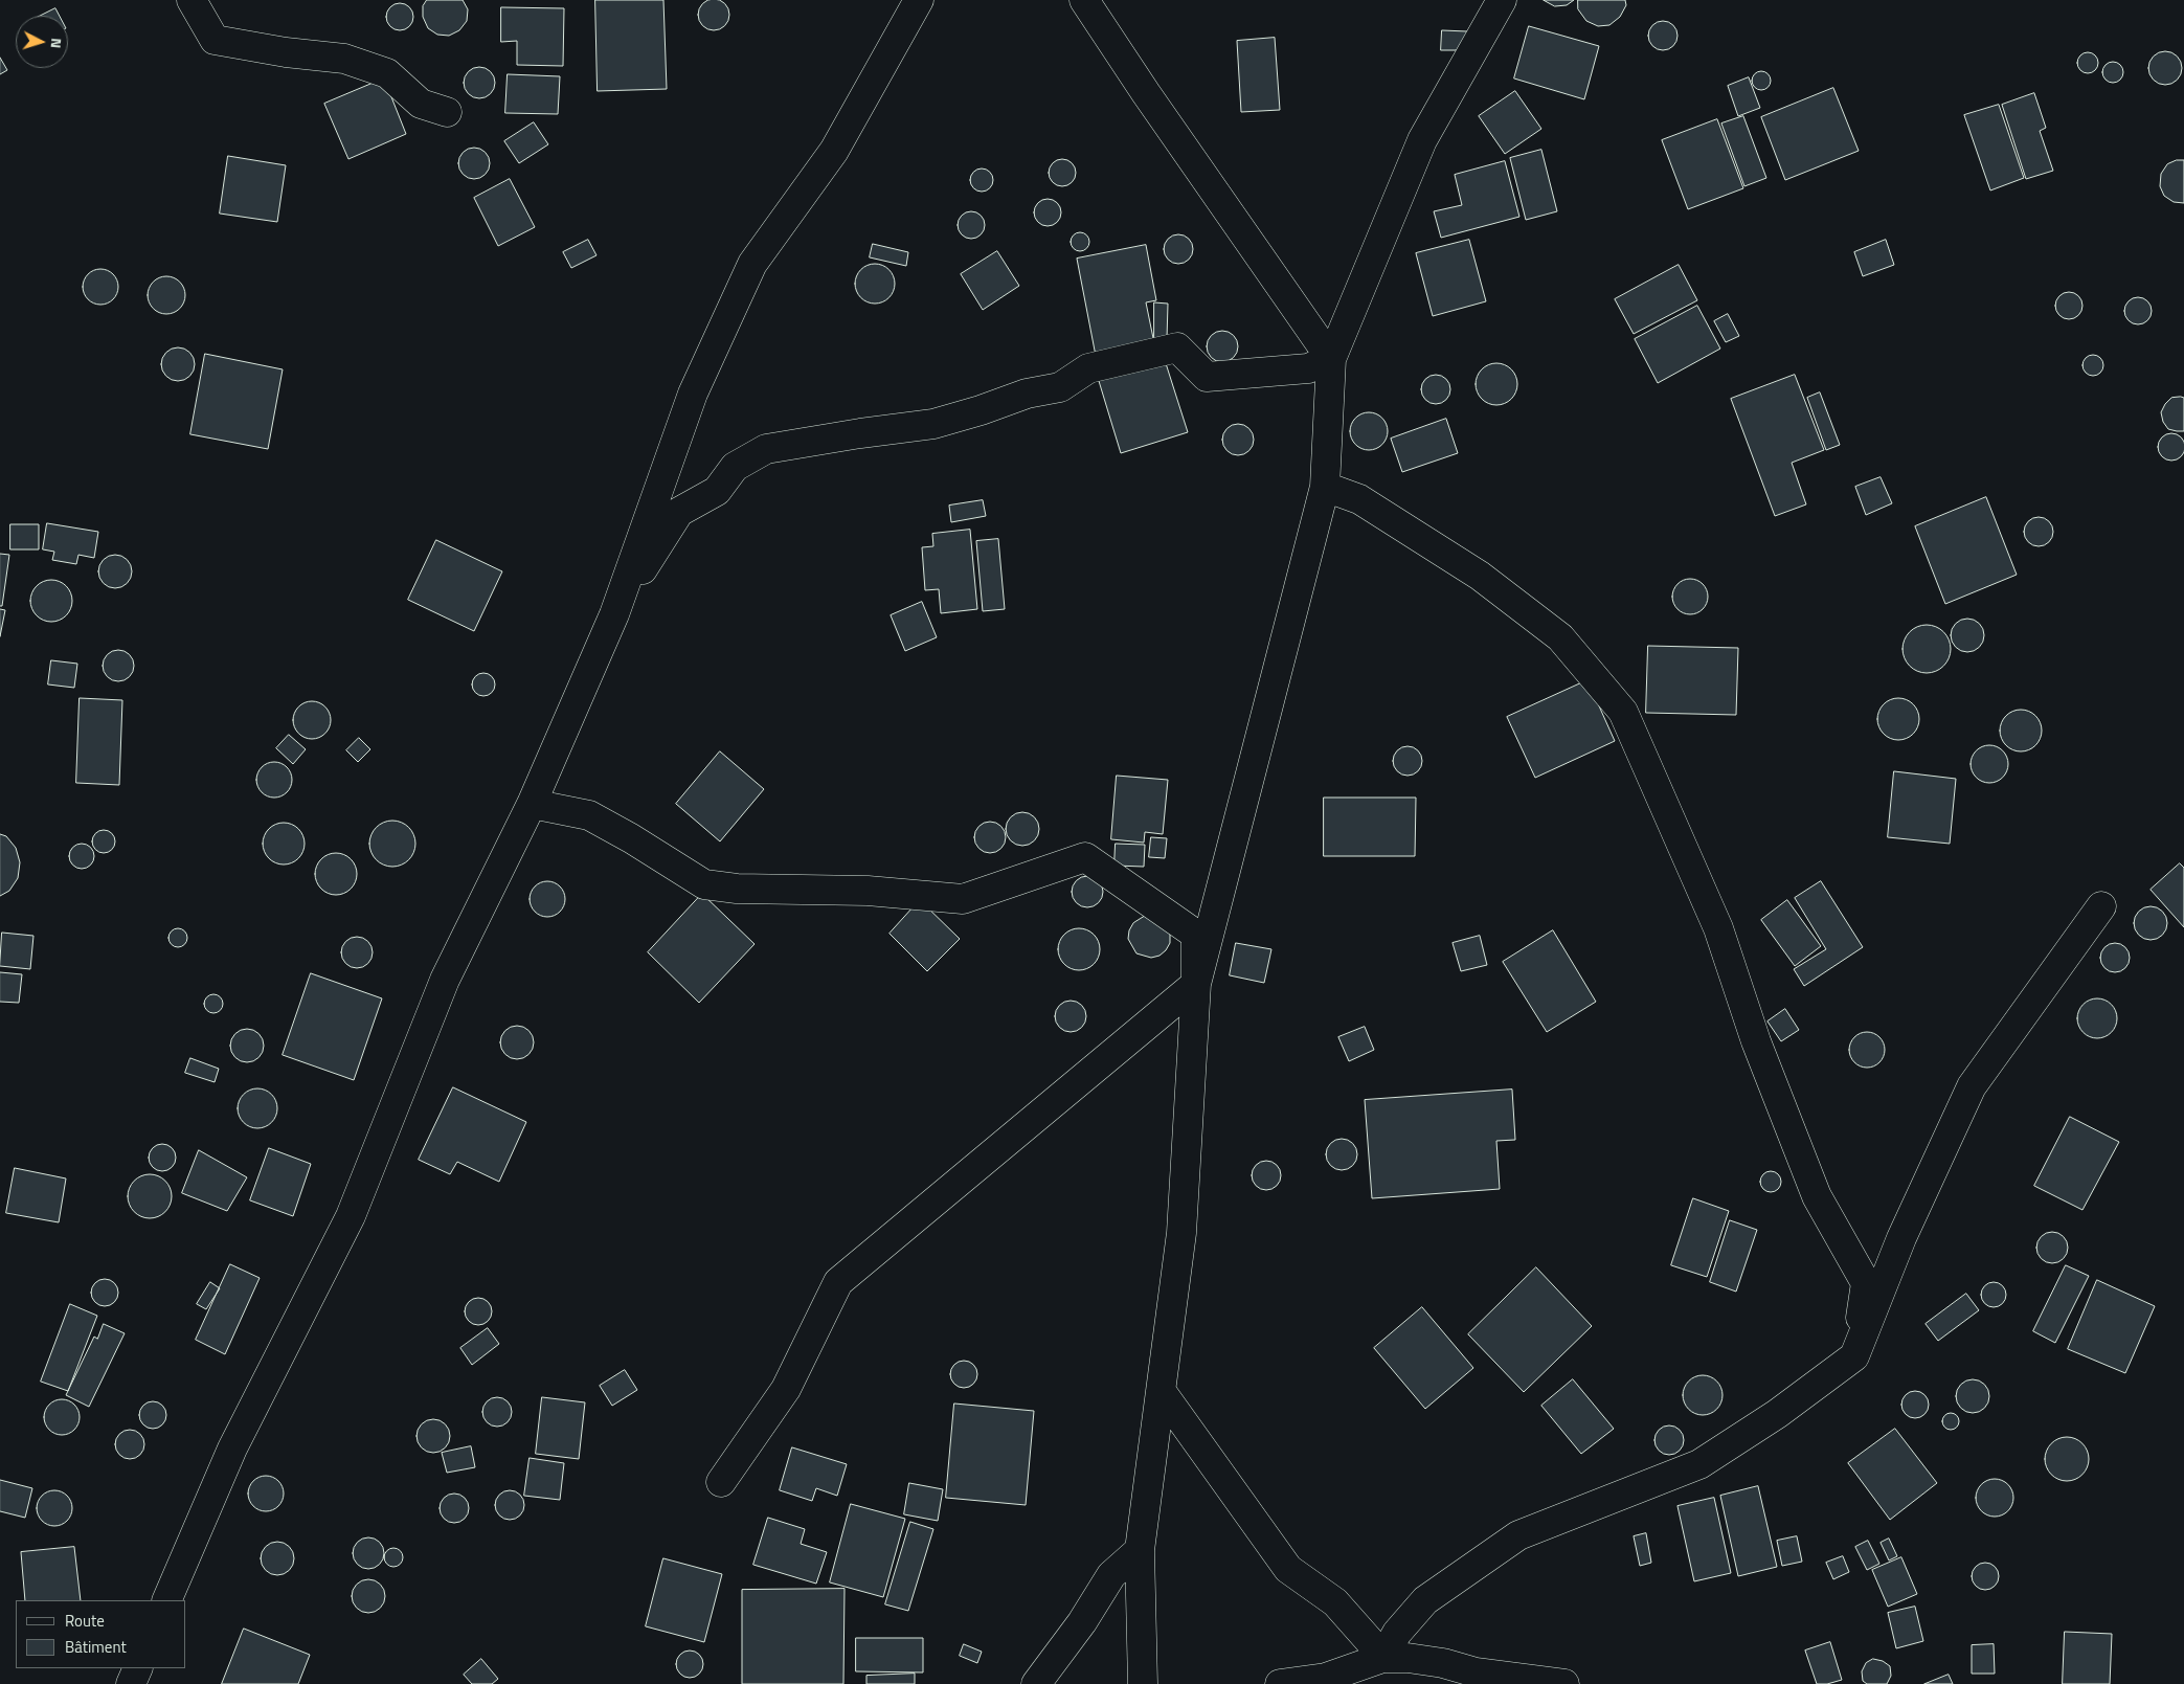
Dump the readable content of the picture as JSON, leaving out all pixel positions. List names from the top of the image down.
{
  "legend": ["Route", "Bâtiment"],
  "north": "right"
}
